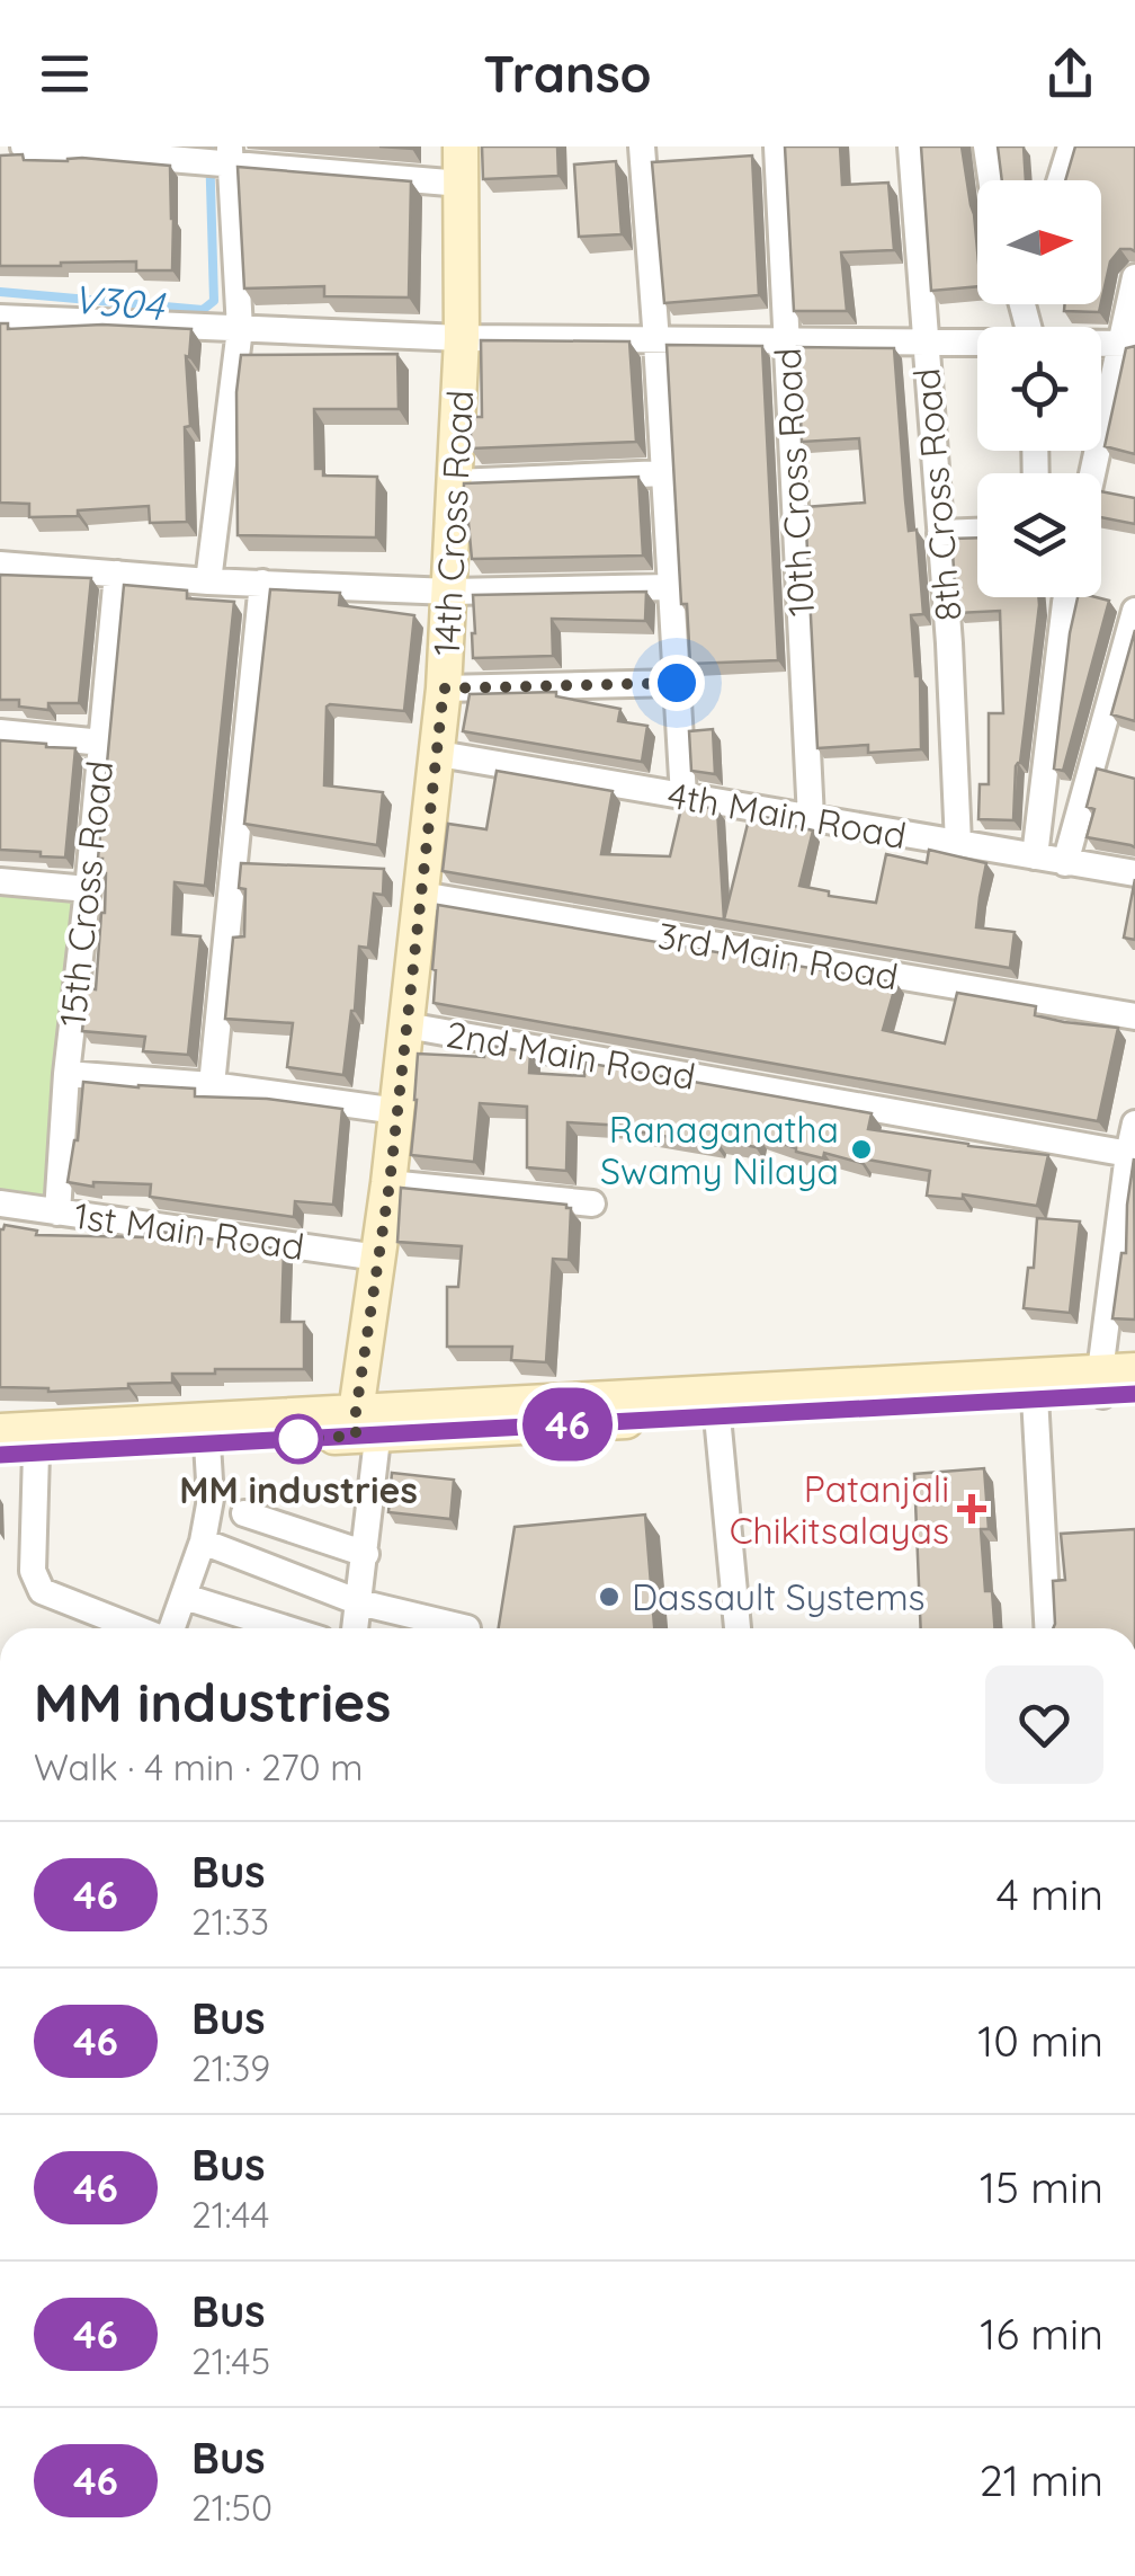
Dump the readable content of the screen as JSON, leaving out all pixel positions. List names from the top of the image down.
{
  "streets": {
    "main road": ["14th Cross Road"],
    "street": [
      "10th Cross Road",
      "8th Cross Road",
      "4th Main Road",
      "15th Cross Road",
      "3rd Main Road",
      "2nd Main Road",
      "1st Main Road"
    ]
  },
  "crossings": [
    ["10th Cross Road", "4th Main Road"],
    ["8th Cross Road", "4th Main Road"],
    ["14th Cross Road", "4th Main Road"],
    ["14th Cross Road", "3rd Main Road"],
    ["14th Cross Road", "2nd Main Road"],
    ["14th Cross Road", "1st Main Road"],
    ["15th Cross Road", "1st Main Road"]
  ],
  "water": ["V304"],
  "places": {
    "other": ["Ranaganatha Swamy Nilaya", "MM industries", "Dassault Systems"],
    "health": ["Patanjali Chikitsalayas"]
  },
  "lines": ["bus line 46"],
  "north": "right",
  "page": {
    "header": "Transo",
    "on_map": "46",
    "heading": ["MM industries", "Walk · 4 min · 270 m"],
    "list": [
      {
        "mark": "46",
        "name": "Bus",
        "note": "21:33",
        "value": "4 min"
      },
      {
        "mark": "46",
        "name": "Bus",
        "note": "21:39",
        "value": "10 min"
      },
      {
        "mark": "46",
        "name": "Bus",
        "note": "21:44",
        "value": "15 min"
      },
      {
        "mark": "46",
        "name": "Bus",
        "note": "21:45",
        "value": "16 min"
      },
      {
        "mark": "46",
        "name": "Bus",
        "note": "21:50",
        "value": "21 min"
      }
    ]
  }
}
